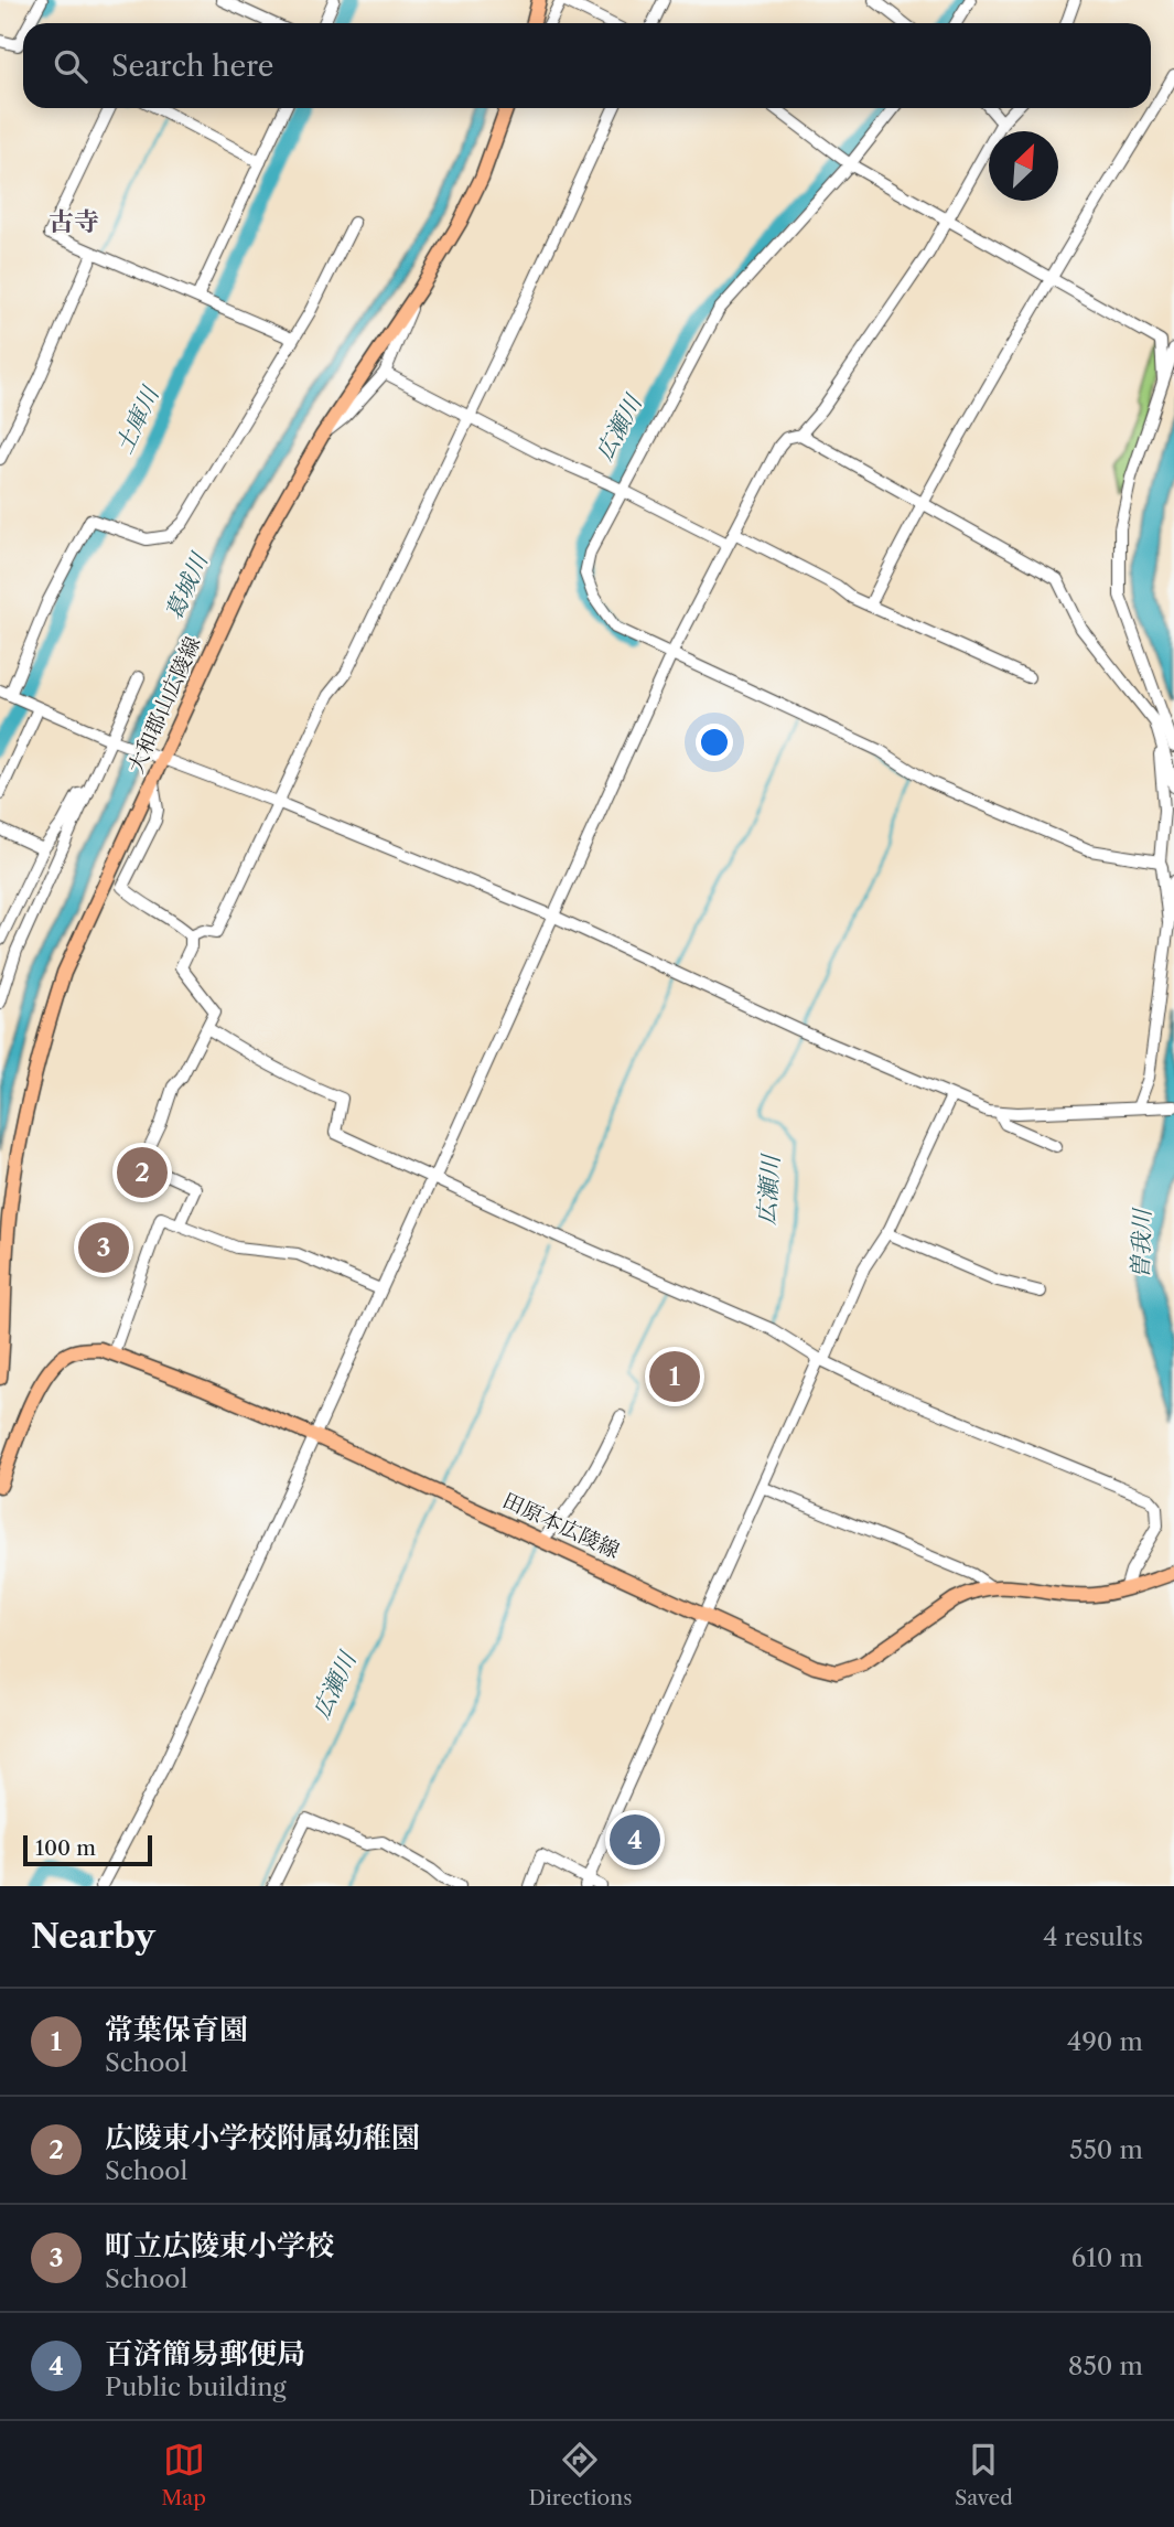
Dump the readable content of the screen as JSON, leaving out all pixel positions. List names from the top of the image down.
{
  "streets": {
    "main road": ["大和郡山広陵線", "田原本広陵線"]
  },
  "districts": ["古寺"],
  "water": [
    "土庫川",
    "広瀬川",
    "葛城川",
    "曽我川"
  ],
  "scale_bar": "100 m",
  "north": "top right",
  "page": {
    "search": "Search here",
    "pins": [
      "2",
      "3",
      "1",
      "4"
    ],
    "scale": "100 m",
    "heading": ["Nearby", "4 results"],
    "list": [
      {
        "mark": "1",
        "name": "常葉保育園",
        "note": "School",
        "value": "490 m"
      },
      {
        "mark": "2",
        "name": "広陵東小学校附属幼稚園",
        "note": "School",
        "value": "550 m"
      },
      {
        "mark": "3",
        "name": "町立広陵東小学校",
        "note": "School",
        "value": "610 m"
      },
      {
        "mark": "4",
        "name": "百済簡易郵便局",
        "note": "Public building",
        "value": "850 m"
      }
    ],
    "nav": ["Map", "Directions", "Saved"]
  }
}
